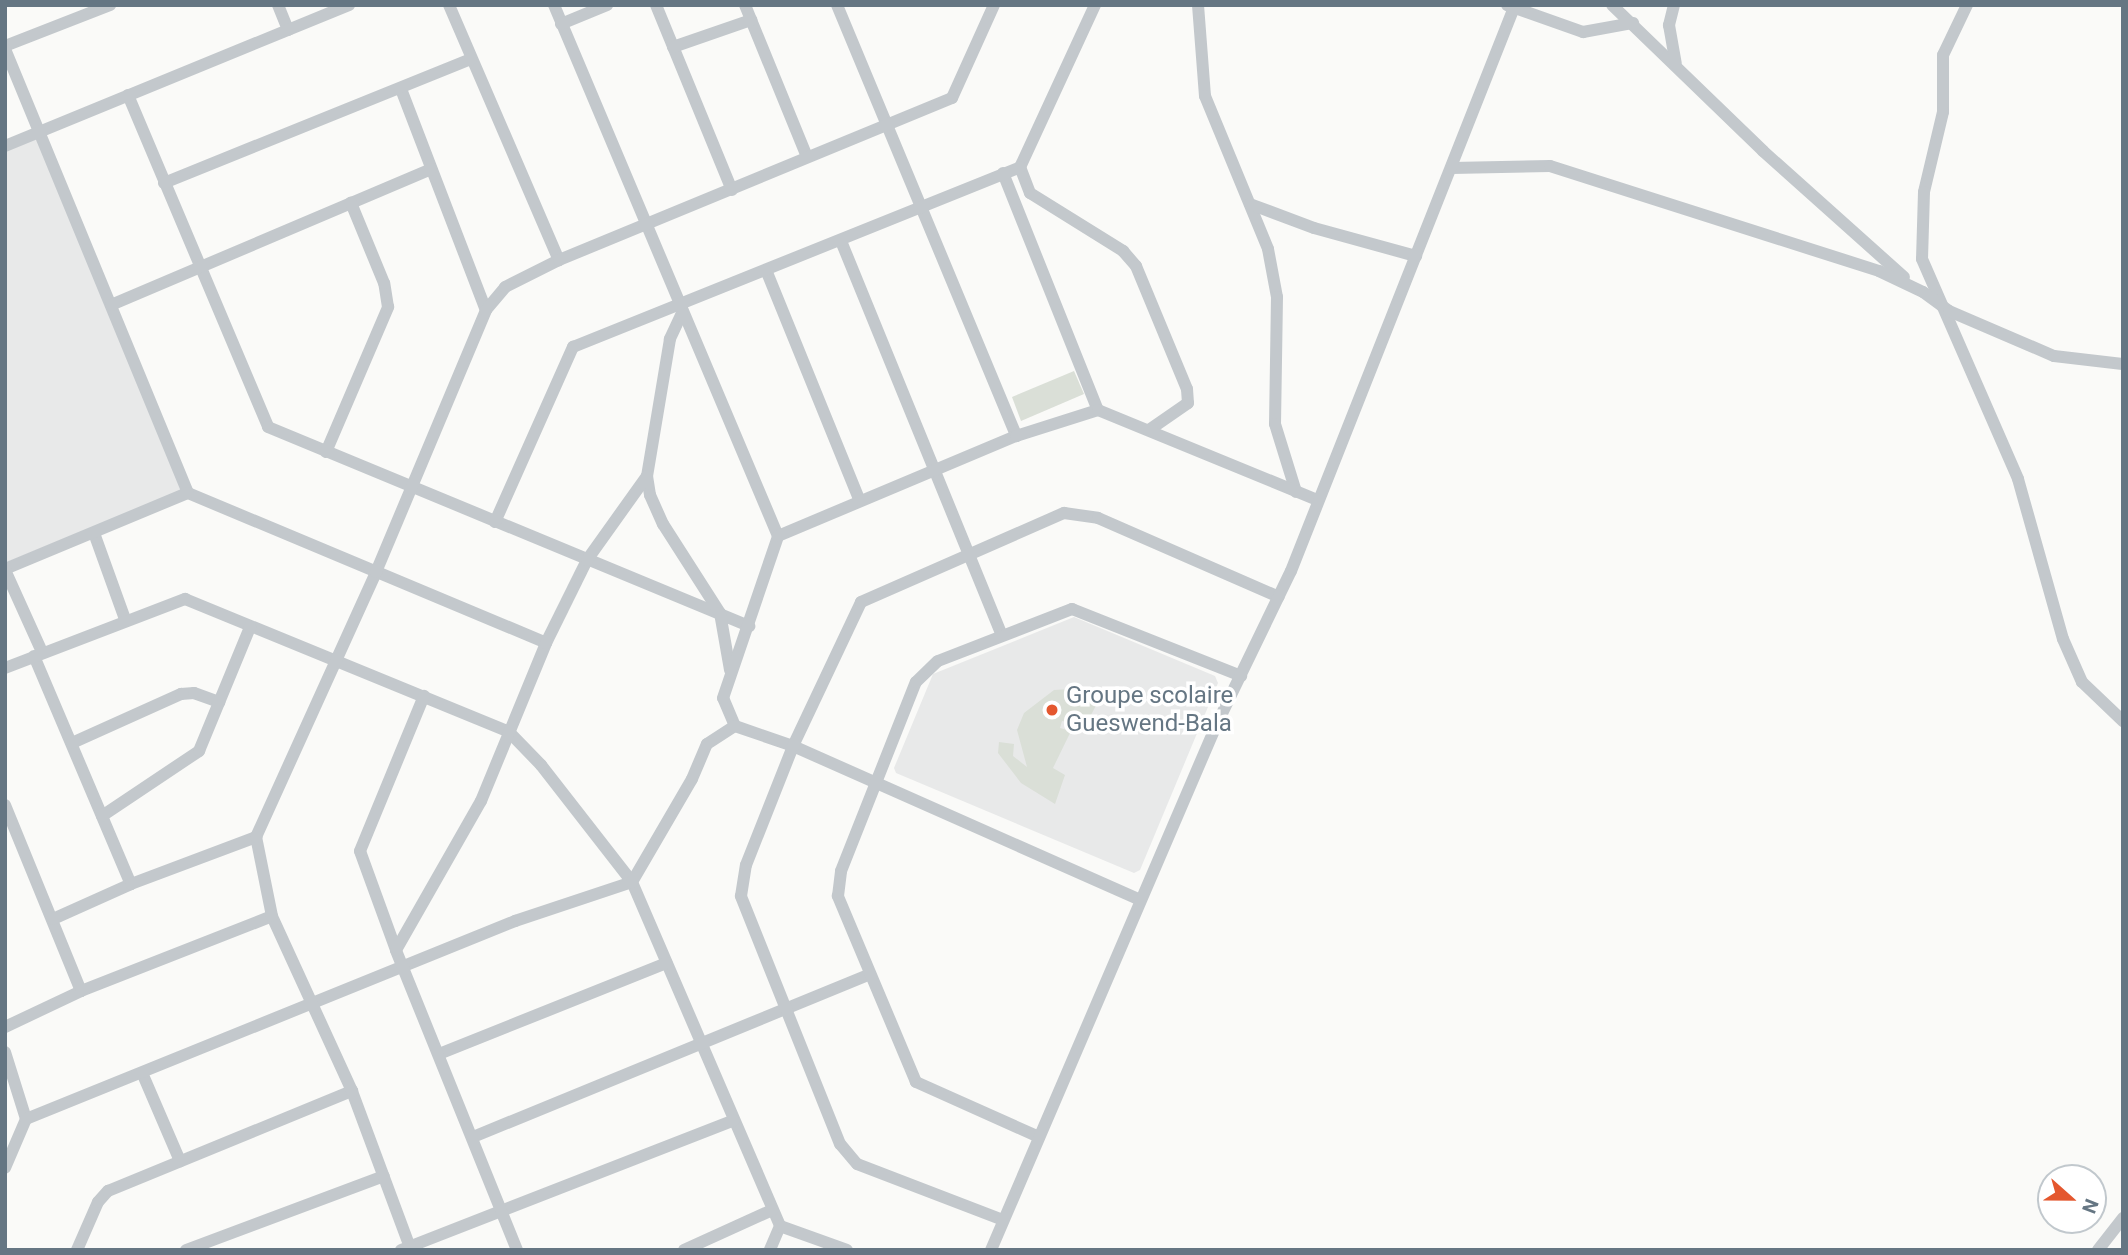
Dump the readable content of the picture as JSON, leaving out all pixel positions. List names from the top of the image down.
{
  "places": ["Groupe scolaire Gueswend-Bala"],
  "north": "right"
}
